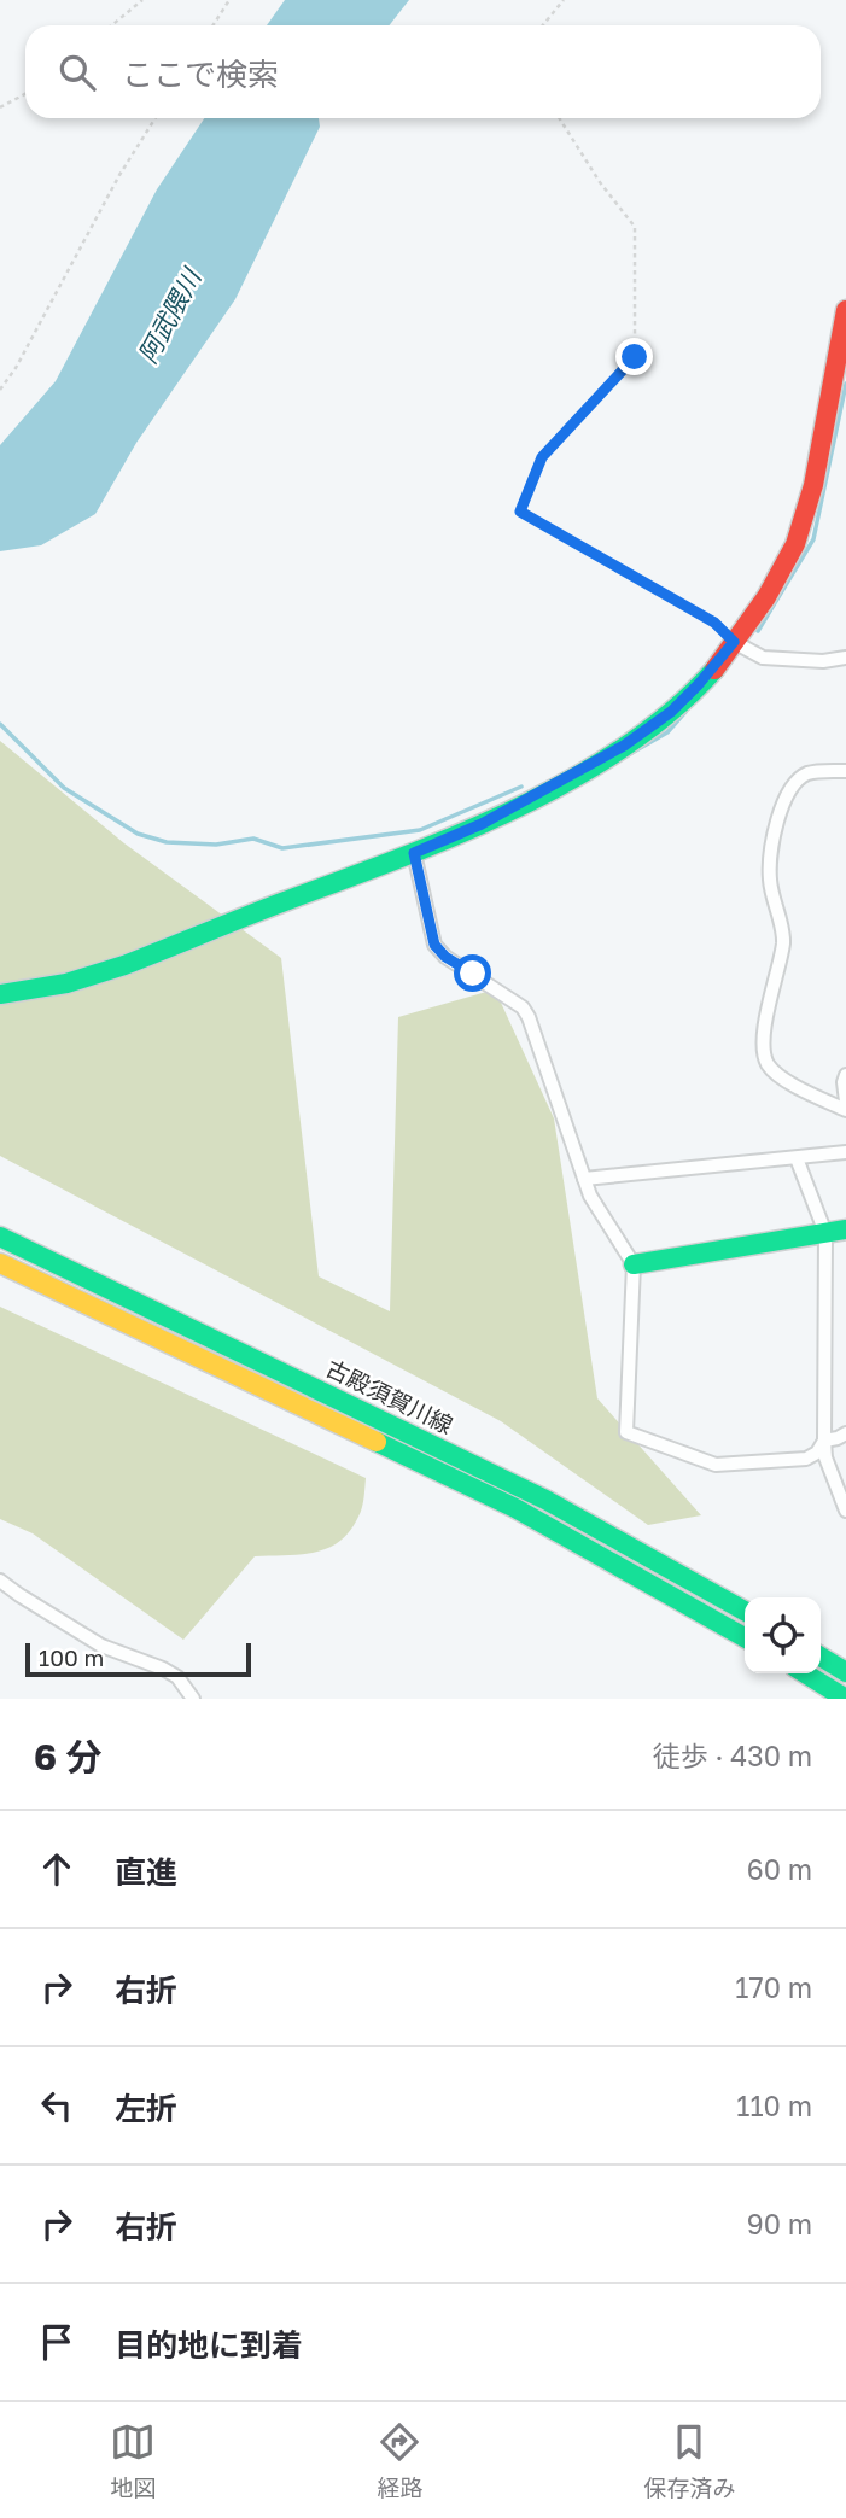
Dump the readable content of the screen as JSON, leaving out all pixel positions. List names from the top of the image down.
{
  "streets": {
    "main road": ["古殿須賀川線"]
  },
  "water": ["阿武隈川"],
  "scale_bar": "100 m",
  "page": {
    "search": "ここで検索",
    "scale": "100 m",
    "heading": ["6 分", "徒歩 · 430 m"],
    "list": [
      ["直進", "60 m"],
      ["右折", "170 m"],
      ["左折", "110 m"],
      ["右折", "90 m"],
      "目的地に到着"
    ],
    "nav": ["地図", "経路", "保存済み"]
  }
}
